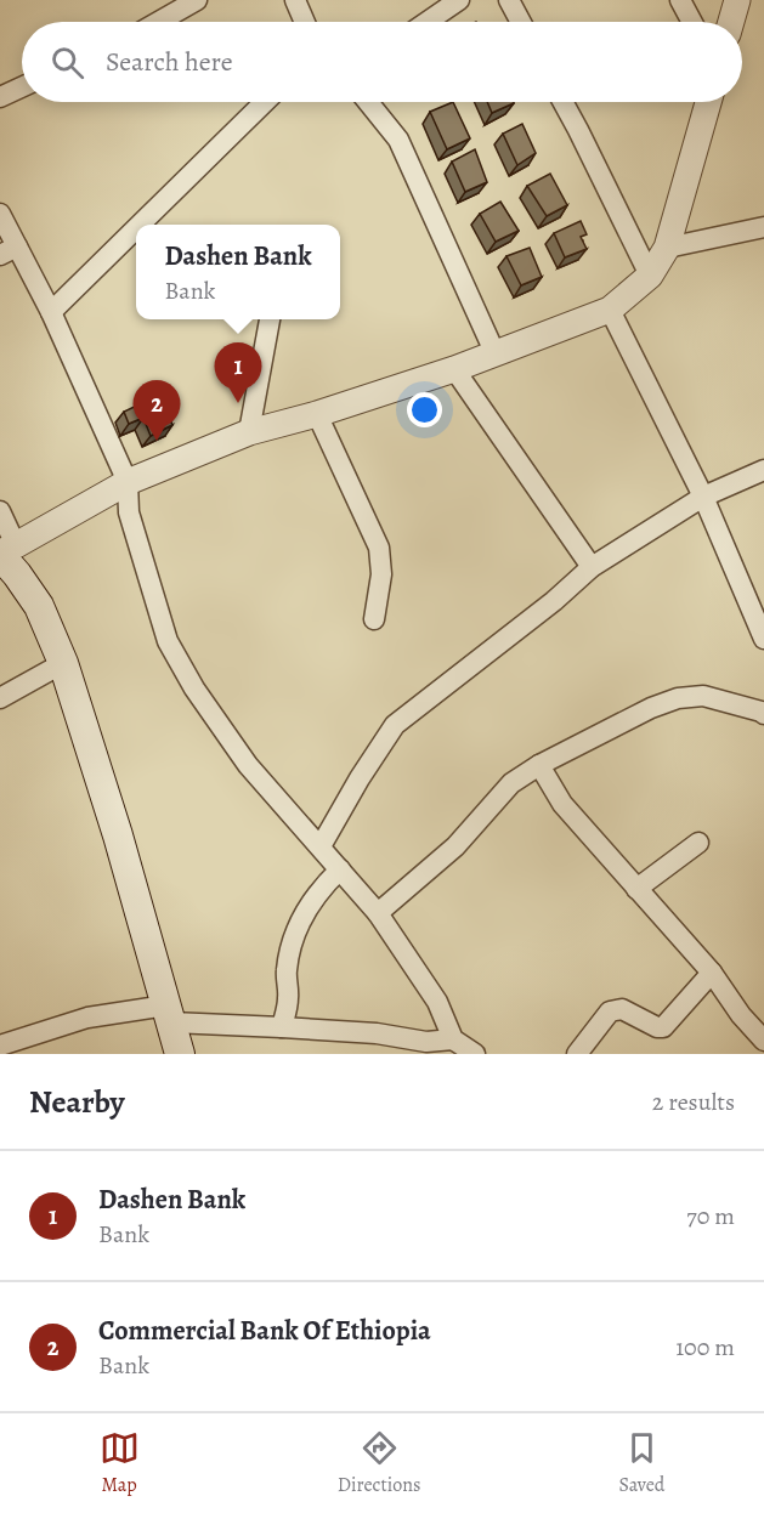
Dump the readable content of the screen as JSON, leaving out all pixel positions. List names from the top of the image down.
{
  "page": {
    "search": "Search here",
    "popup": ["Dashen Bank", "Bank"],
    "pins": ["1", "2"],
    "heading": ["Nearby", "2 results"],
    "list": [
      {
        "mark": "1",
        "name": "Dashen Bank",
        "note": "Bank",
        "value": "70 m"
      },
      {
        "mark": "2",
        "name": "Commercial Bank Of Ethiopia",
        "note": "Bank",
        "value": "100 m"
      }
    ],
    "nav": ["Map", "Directions", "Saved"]
  }
}
